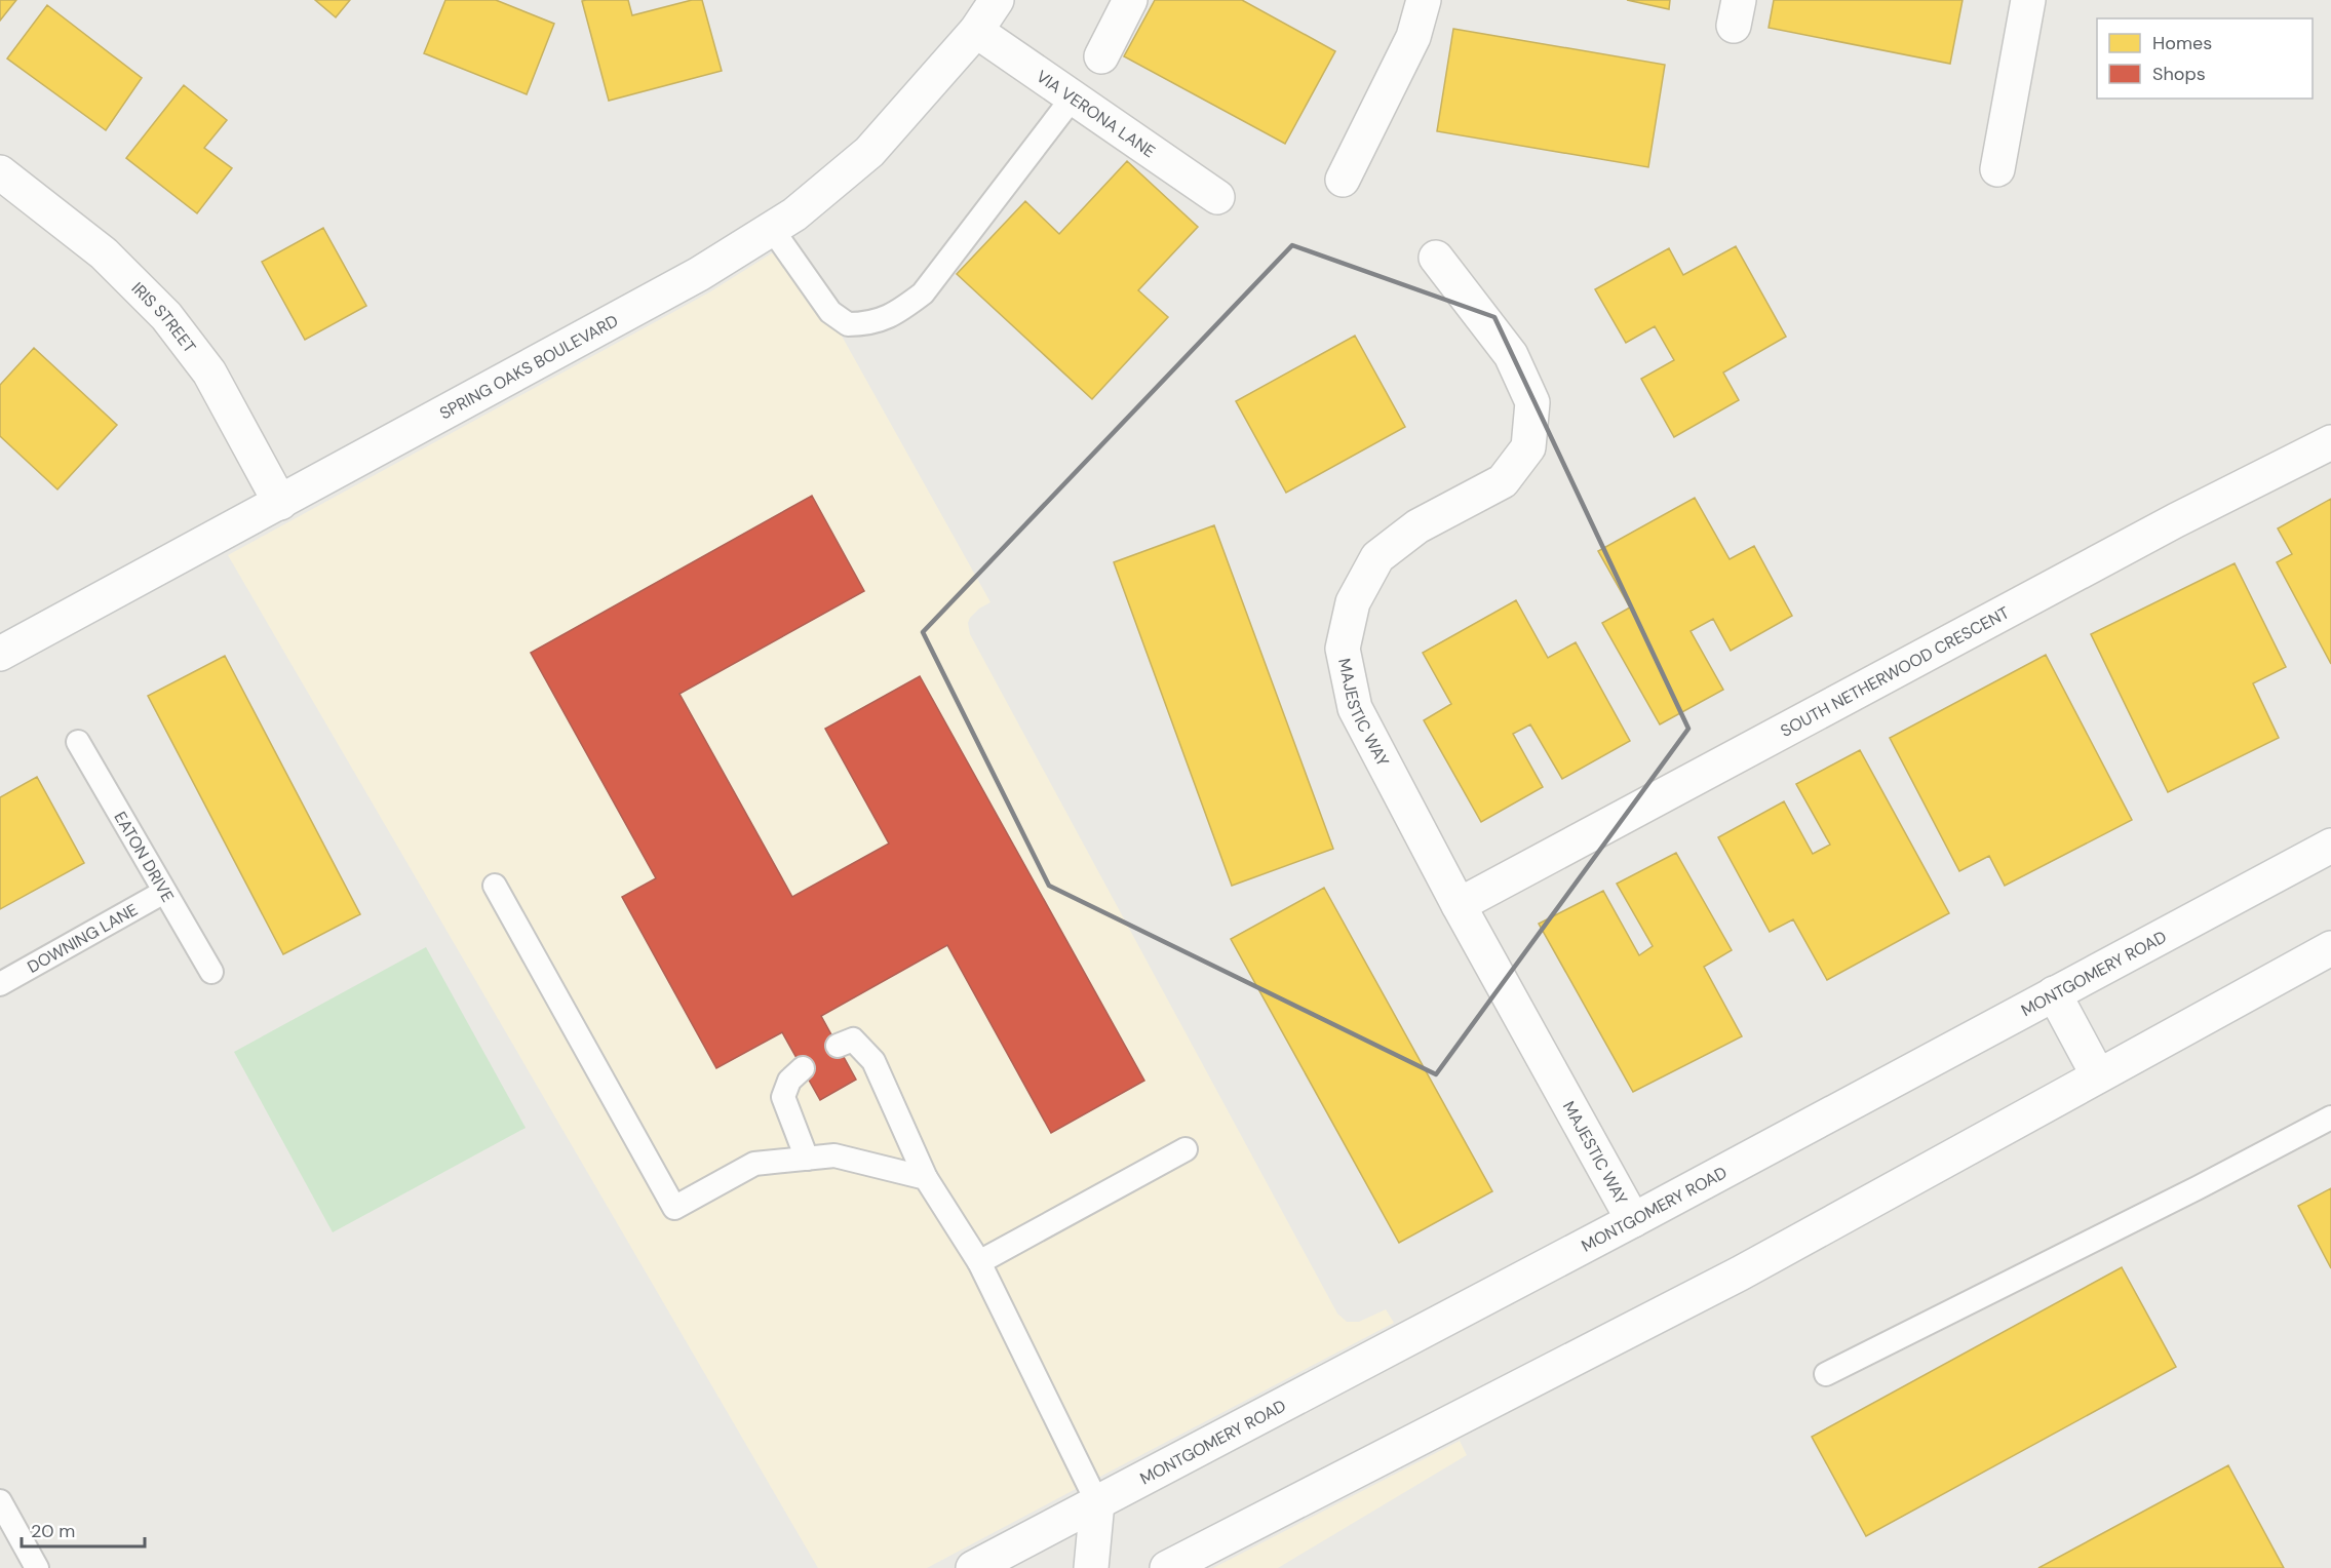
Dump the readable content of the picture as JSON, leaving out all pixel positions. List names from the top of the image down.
{
  "streets": {
    "street": [
      "VIA VERONA LANE",
      "IRIS STREET",
      "SPRING OAKS BOULEVARD",
      "SOUTH NETHERWOOD CRESCENT",
      "MAJESTIC WAY",
      "MONTGOMERY ROAD"
    ],
    "lane": ["EATON DRIVE", "DOWNING LANE"]
  },
  "crossings": [
    ["VIA VERONA LANE", "SPRING OAKS BOULEVARD"],
    ["IRIS STREET", "SPRING OAKS BOULEVARD"],
    ["SOUTH NETHERWOOD CRESCENT", "MAJESTIC WAY"],
    ["MAJESTIC WAY", "MONTGOMERY ROAD"],
    ["EATON DRIVE", "DOWNING LANE"]
  ],
  "legend": ["Homes", "Shops"],
  "scale_bar": "20 m"
}
